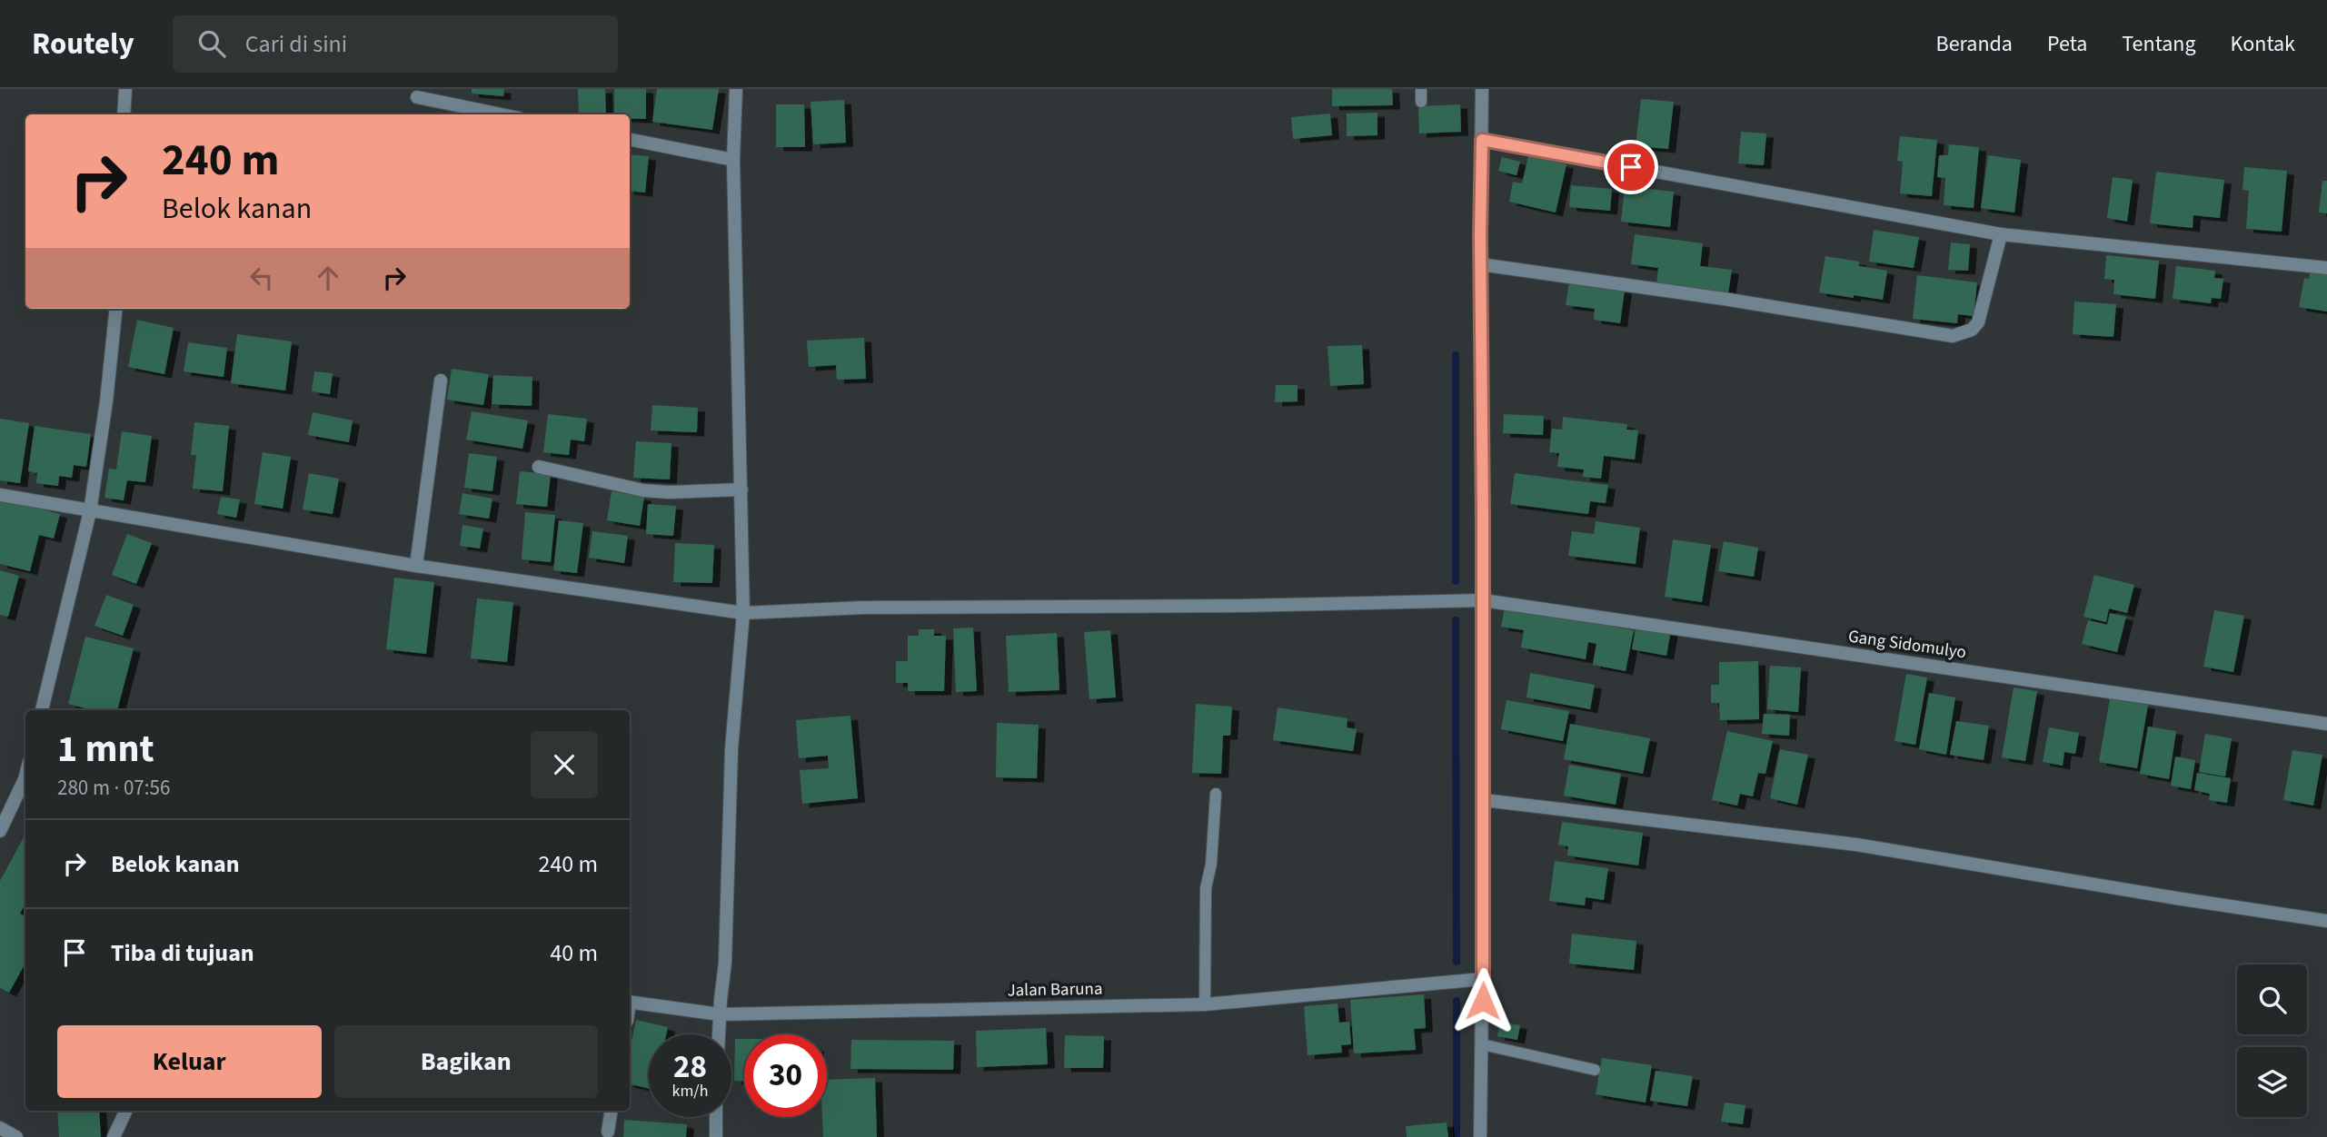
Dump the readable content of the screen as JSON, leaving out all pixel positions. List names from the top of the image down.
{
  "streets": {
    "street": ["Gang Sidomulyo", "Jalan Baruna"]
  },
  "page": {
    "header": "Routely",
    "search": "Cari di sini",
    "nav": [
      "Beranda",
      "Peta",
      "Tentang",
      "Kontak"
    ],
    "turn": ["240 m", "Belok kanan"],
    "heading": ["1 mnt", "280 m · 07:56"],
    "list": [
      {
        "name": "Belok kanan",
        "value": "240 m"
      },
      {
        "name": "Tiba di tujuan",
        "value": "40 m"
      }
    ],
    "buttons": ["Keluar", "Bagikan"],
    "speed": "28 km/h",
    "limit": "30"
  }
}
